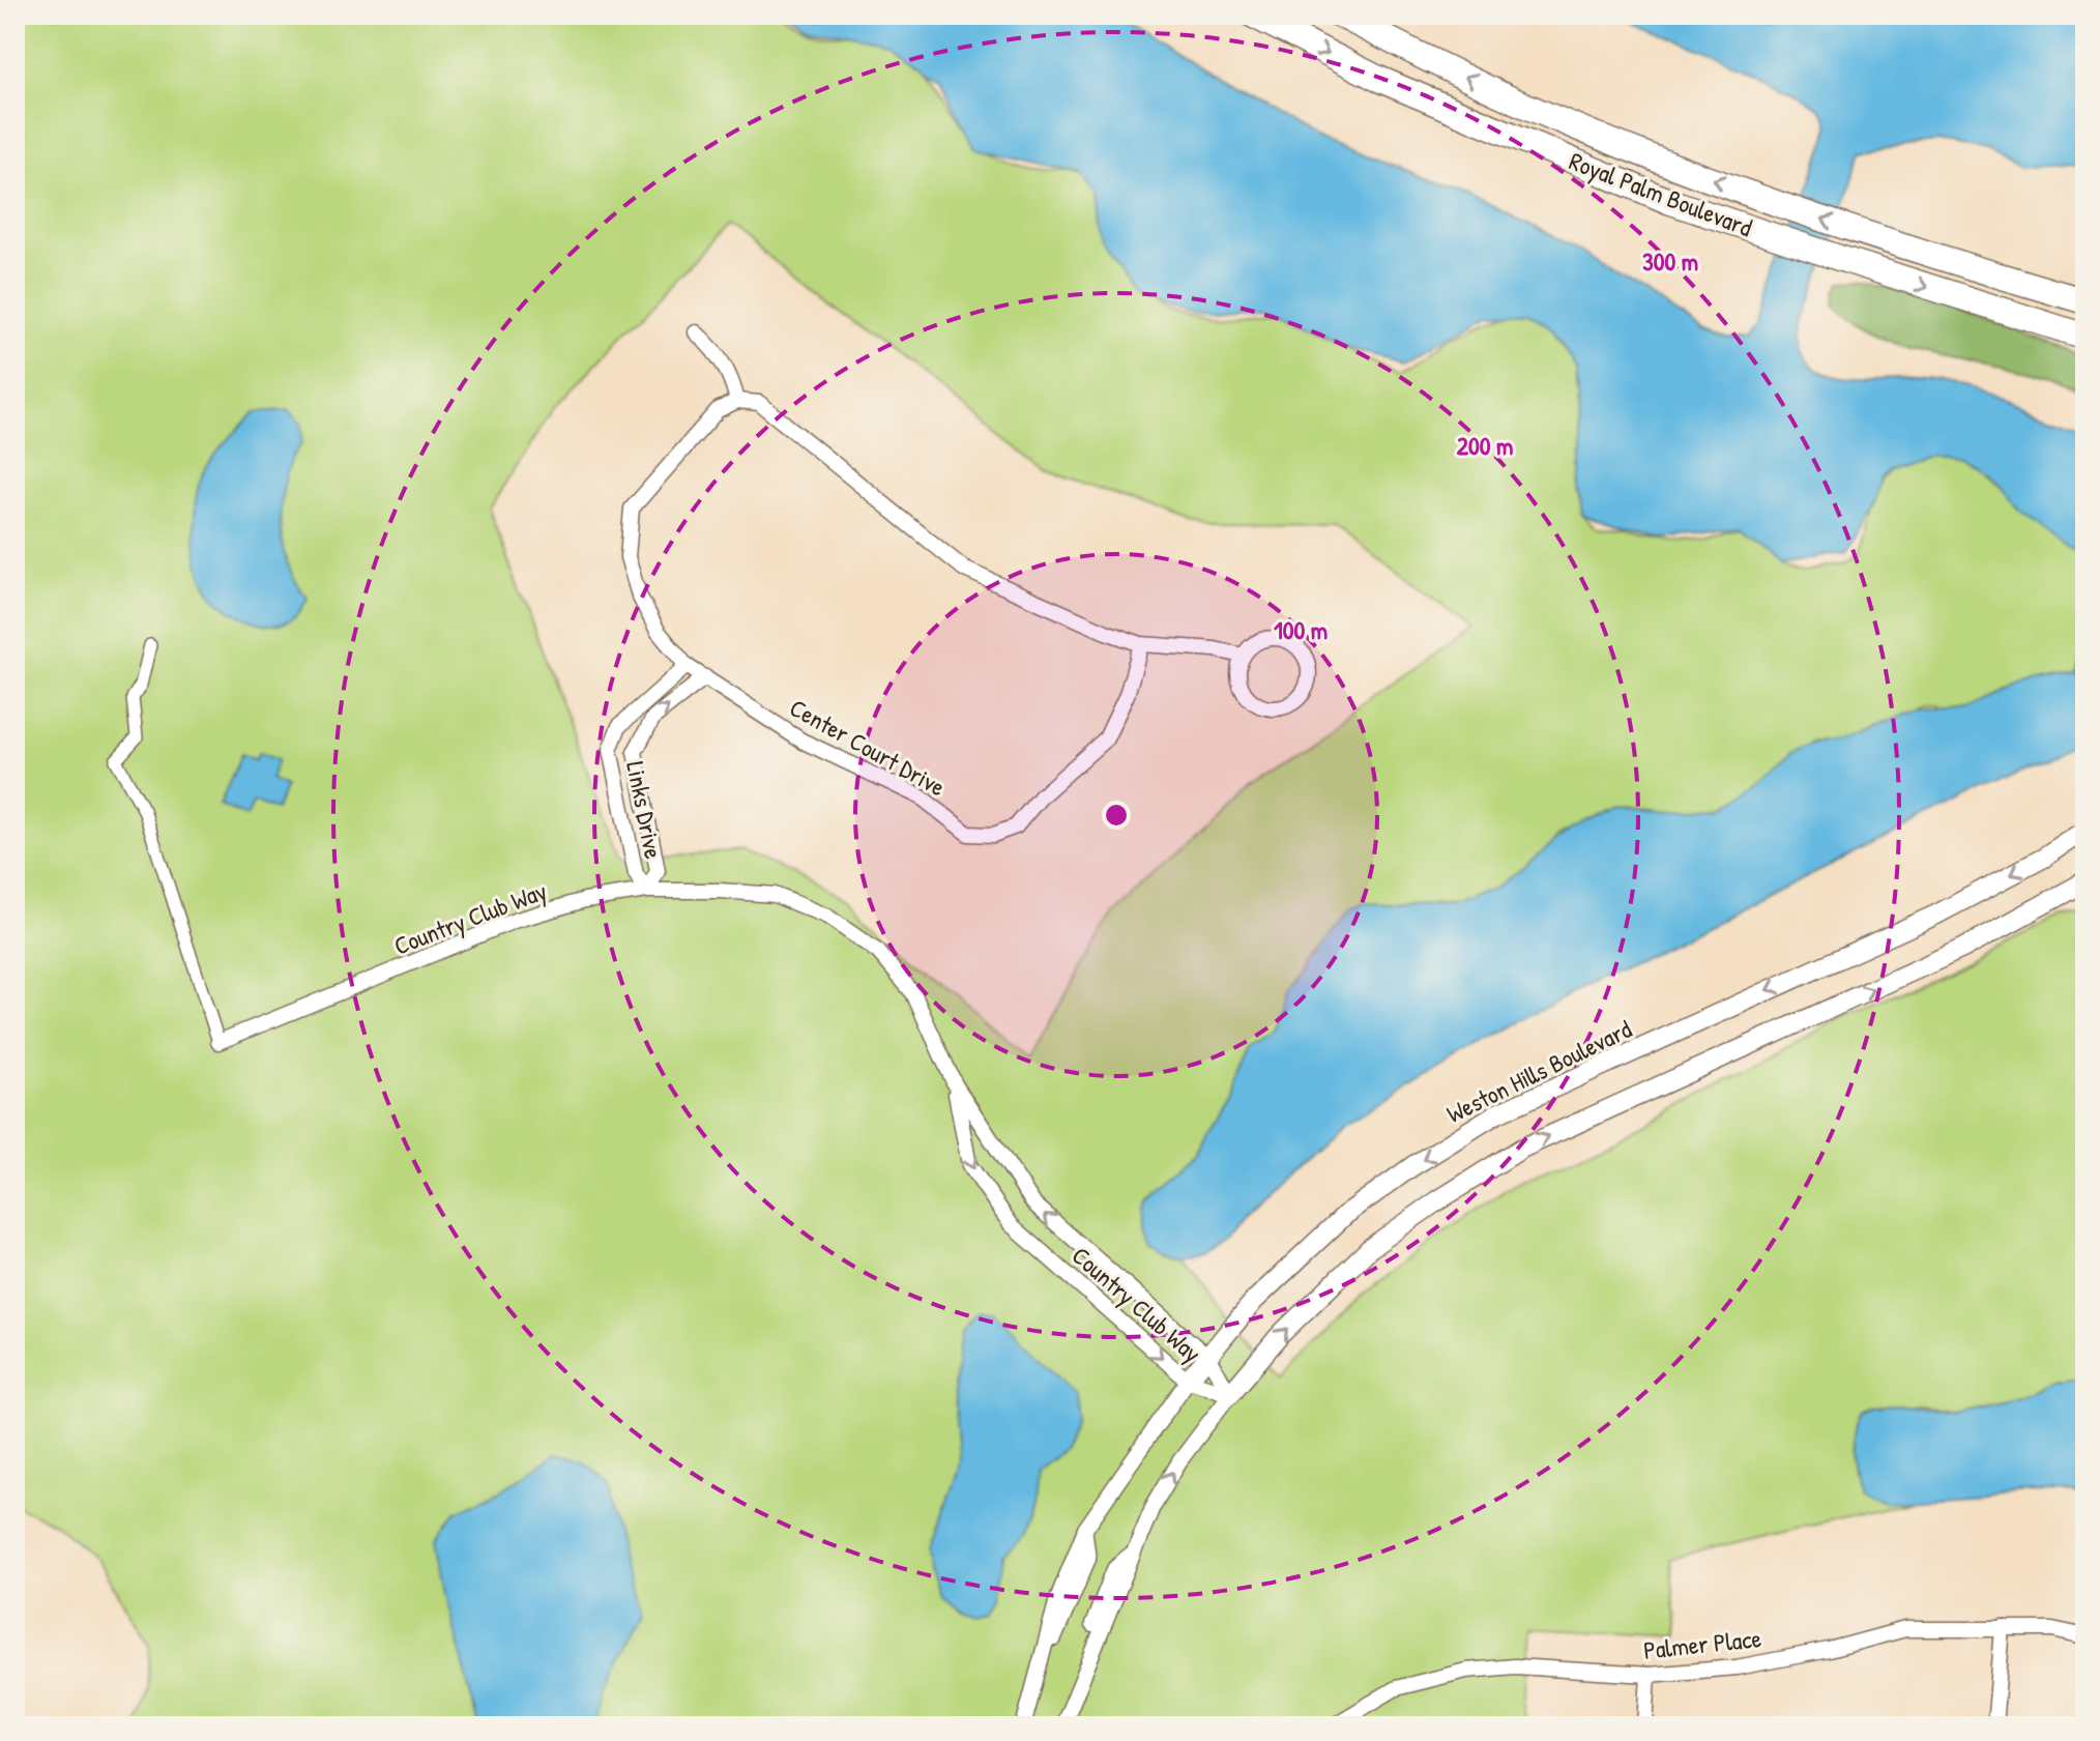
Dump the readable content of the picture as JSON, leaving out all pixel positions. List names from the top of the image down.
{
  "streets": {
    "main road": ["Royal Palm Boulevard"],
    "street": [
      "Center Court Drive",
      "Links Drive",
      "Country Club Way",
      "Weston Hills Boulevard",
      "Palmer Place"
    ]
  },
  "crossings": [
    ["Center Court Drive", "Links Drive"],
    ["Links Drive", "Country Club Way"],
    ["Country Club Way", "Weston Hills Boulevard"]
  ],
  "rings": ["300 m", "200 m", "100 m"]
}
